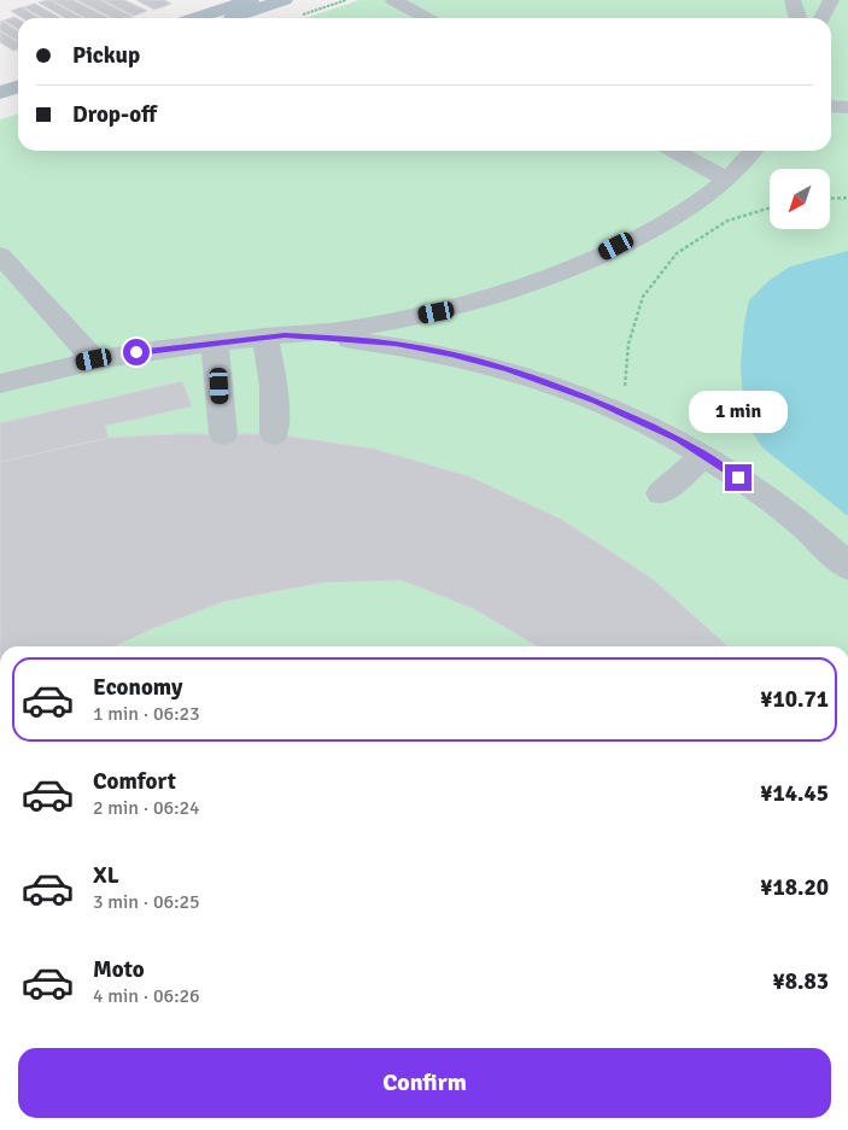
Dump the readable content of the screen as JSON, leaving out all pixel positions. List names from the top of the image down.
{
  "north": "bottom left",
  "page": {
    "banner": ["Pickup", "Drop-off"],
    "bubble": "1 min",
    "list": [
      {
        "name": "Economy",
        "note": "1 min · 06:23",
        "value": "¥10.71"
      },
      {
        "name": "Comfort",
        "note": "2 min · 06:24",
        "value": "¥14.45"
      },
      {
        "name": "XL",
        "note": "3 min · 06:25",
        "value": "¥18.20"
      },
      {
        "name": "Moto",
        "note": "4 min · 06:26",
        "value": "¥8.83"
      }
    ],
    "buttons": "Confirm"
  }
}
